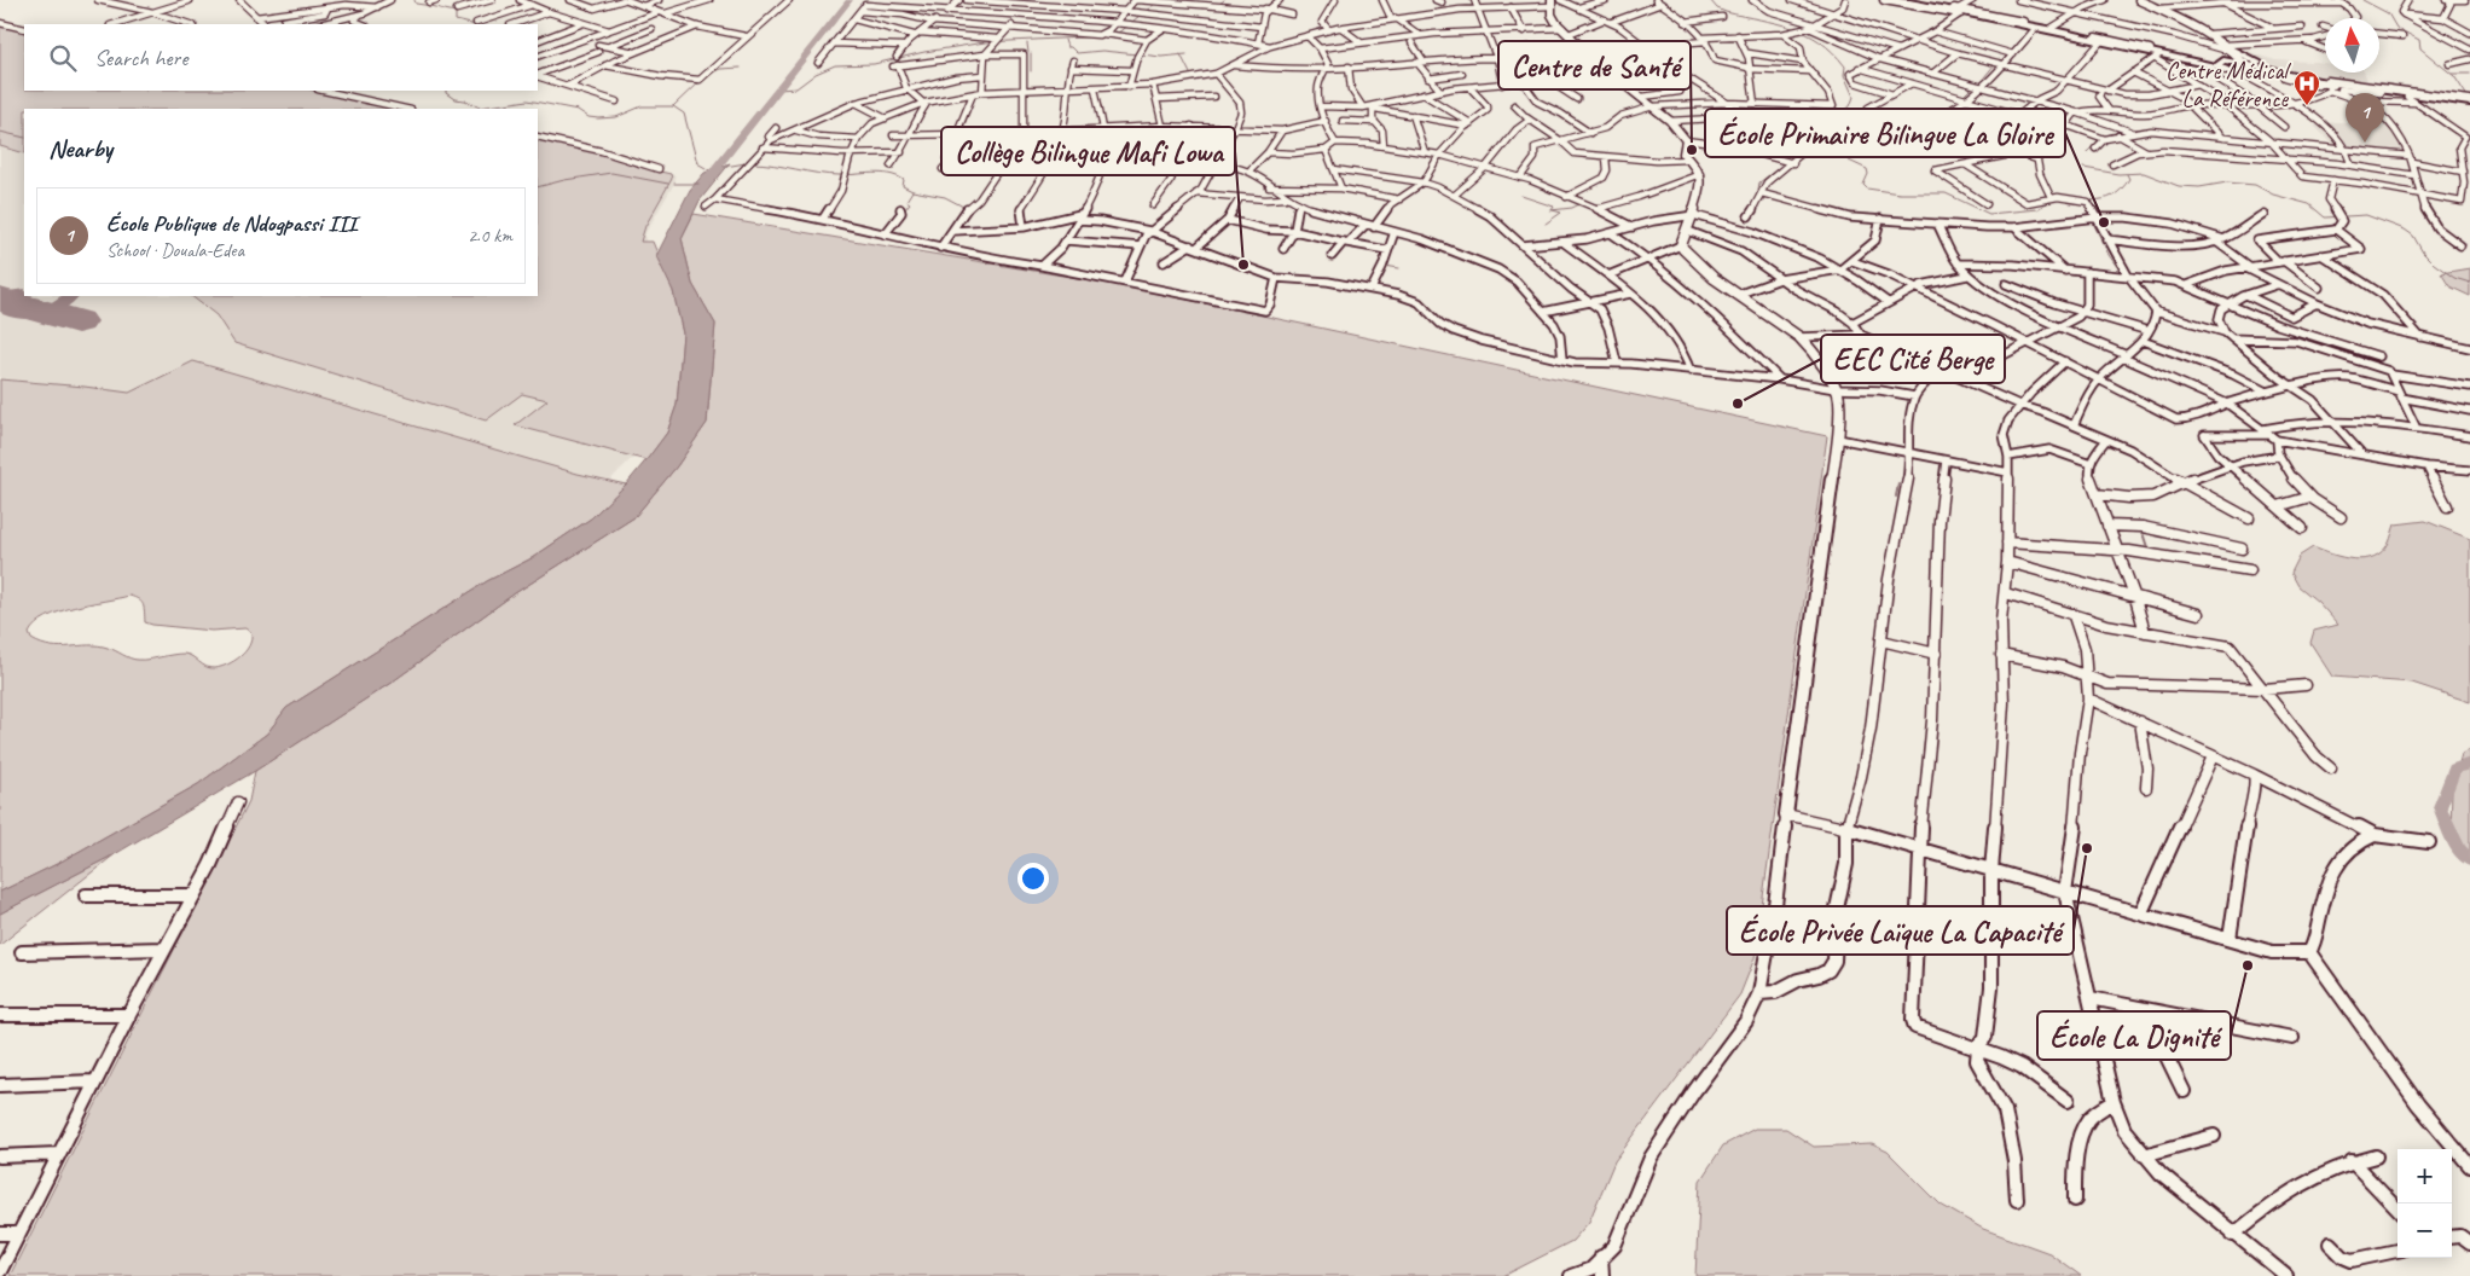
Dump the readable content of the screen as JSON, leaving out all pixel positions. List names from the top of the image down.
{
  "places": {
    "hospital": ["Centre Médical La Référence"],
    "other": [
      "Centre de Santé",
      "École Primaire Bilingue La Gloire",
      "Collège Bilingue Mafi Lowa",
      "EEC Cité Berge",
      "École Privée Laïque La Capacité",
      "École La Dignité"
    ]
  },
  "north": "top",
  "page": {
    "search": "Search here",
    "pins": "1",
    "heading": "Nearby",
    "list": [
      {
        "mark": "1",
        "name": "École Publique de Ndogpassi III",
        "note": "School · Douala-Edea",
        "value": "2.0 km"
      }
    ],
    "map_buttons": ["+", "−"]
  }
}
